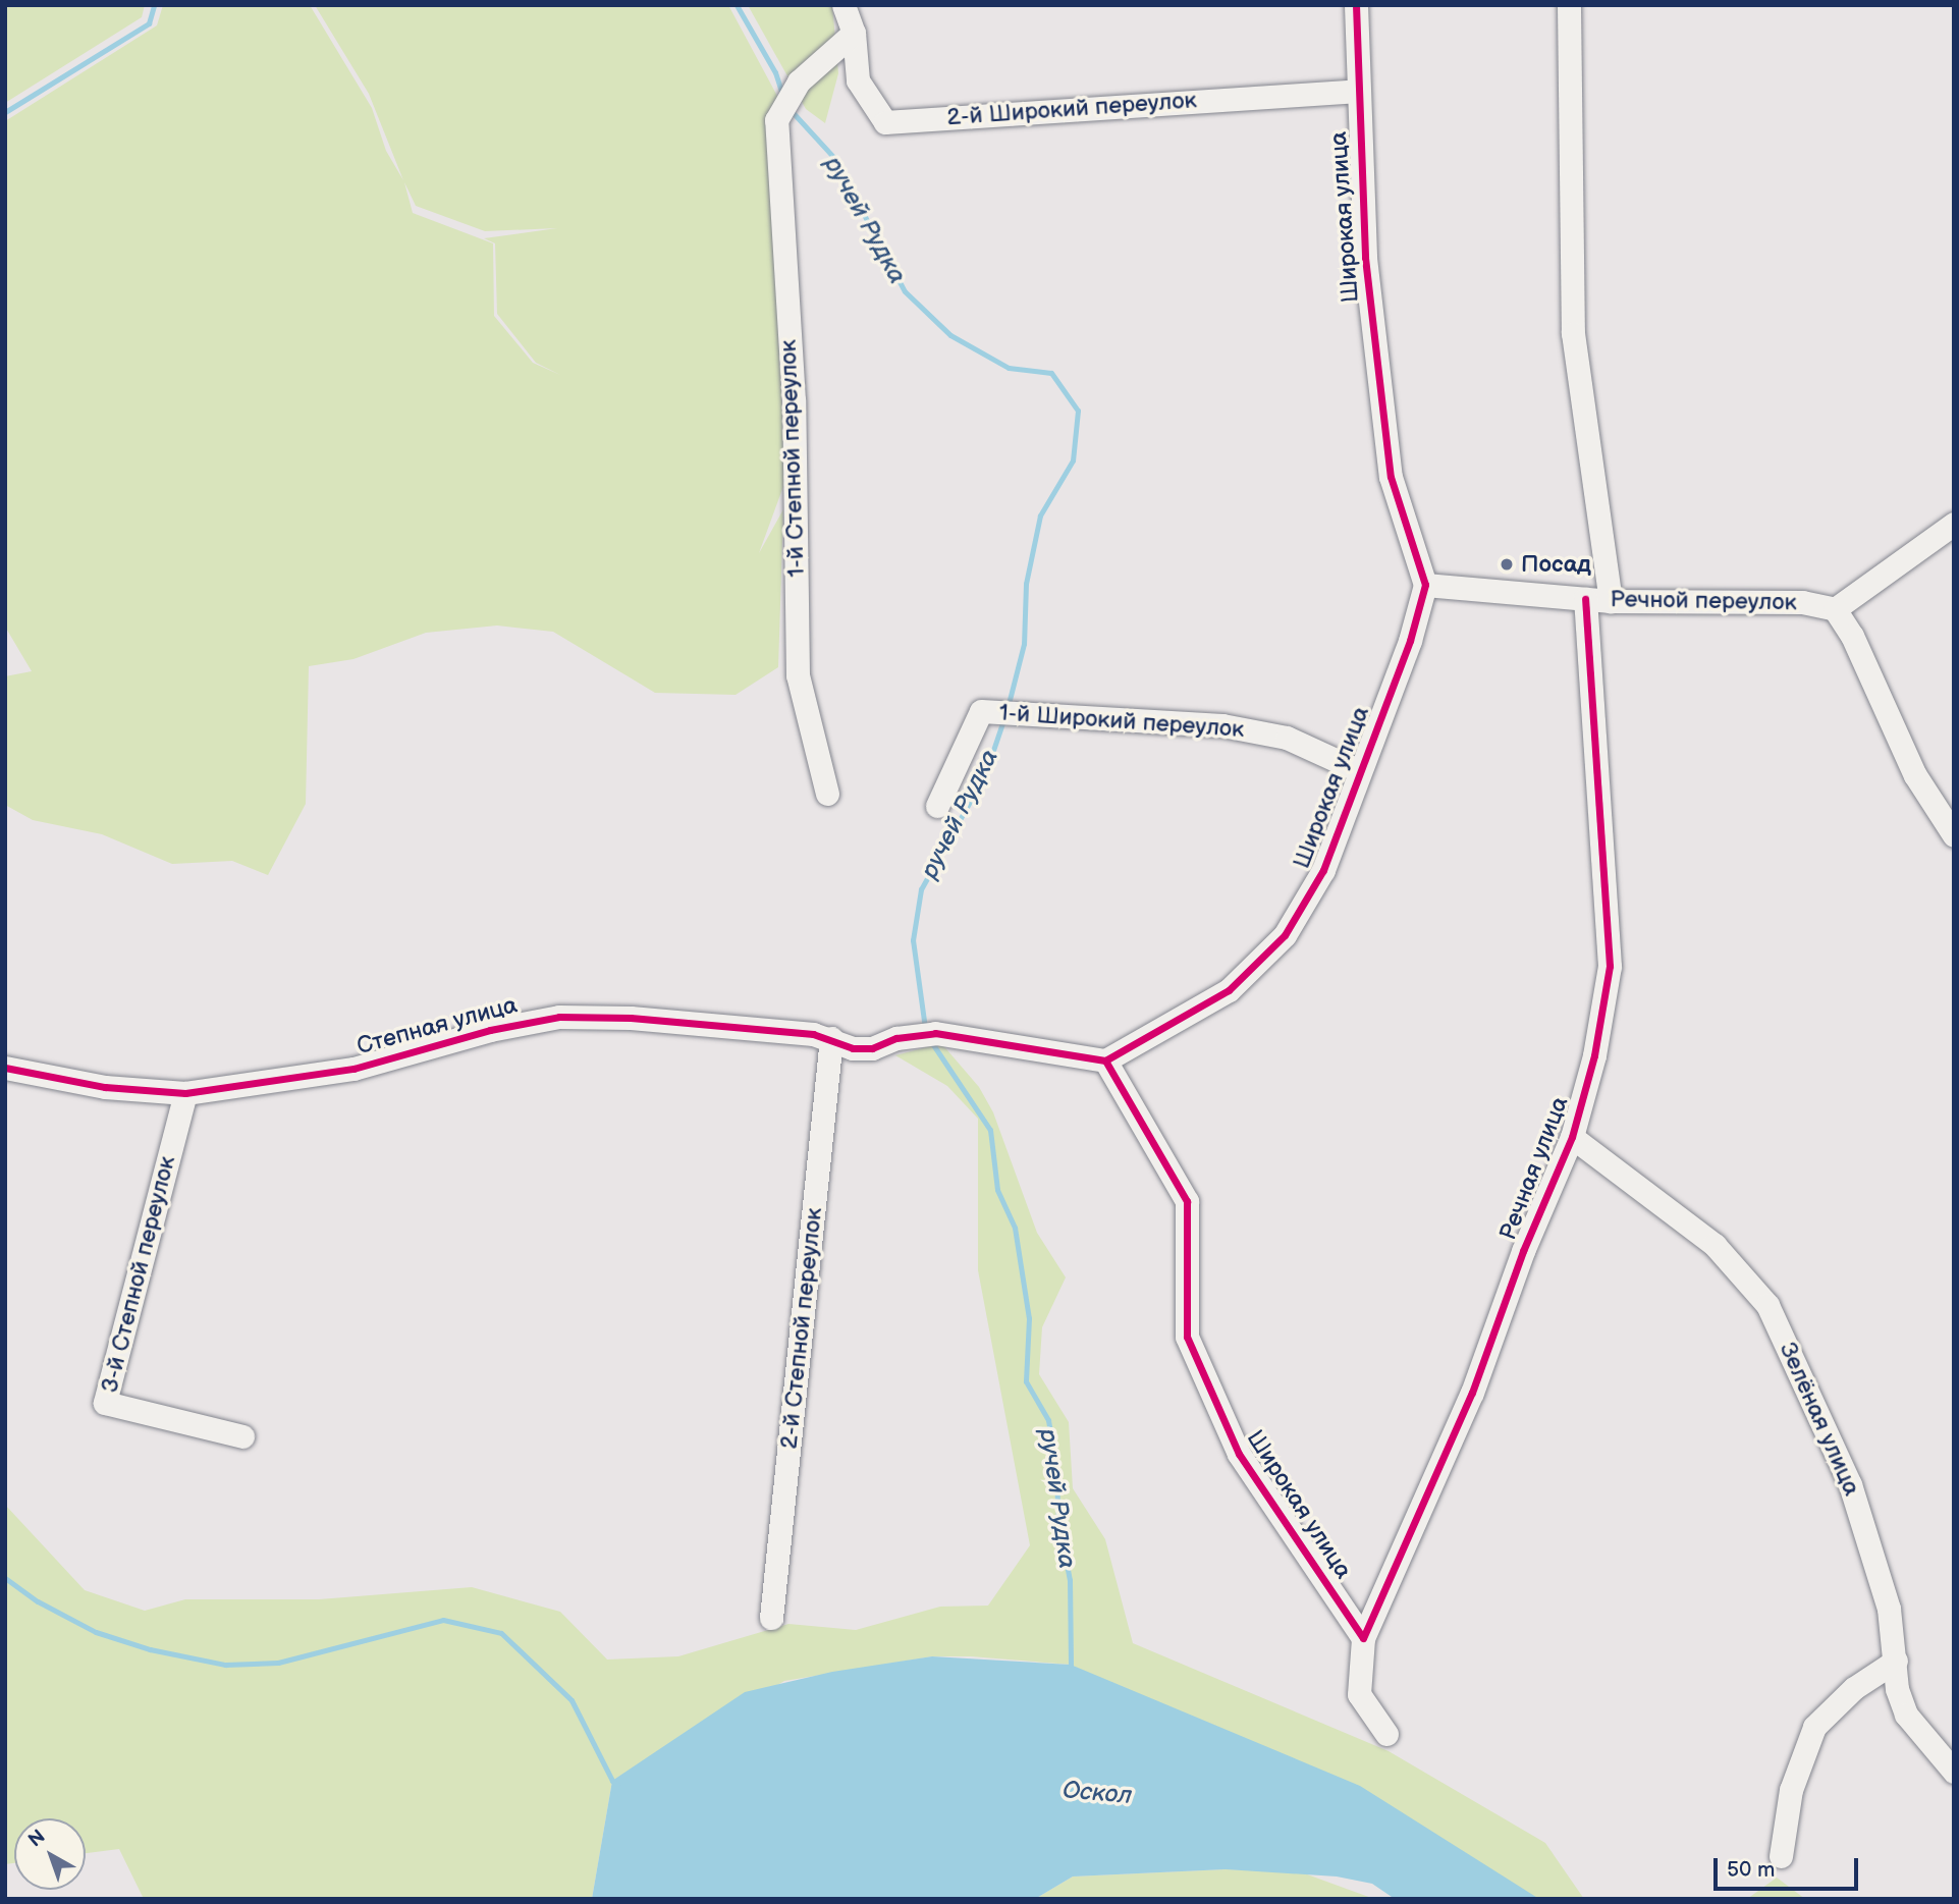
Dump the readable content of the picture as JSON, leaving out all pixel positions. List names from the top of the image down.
{
  "streets": {
    "street": [
      "2-й Широкий переулок",
      "Широкая улица",
      "1-й Степной переулок",
      "Речной переулок",
      "1-й Широкий переулок",
      "Степная улица",
      "Речная улица",
      "3-й Степной переулок",
      "2-й Степной переулок",
      "Зелёная улица"
    ]
  },
  "crossings": [
    ["2-й Широкий переулок", "Широкая улица"],
    ["2-й Широкий переулок", "1-й Степной переулок"],
    ["Широкая улица", "Речной переулок"],
    ["Широкая улица", "1-й Широкий переулок"],
    ["Широкая улица", "Степная улица"],
    ["Широкая улица", "Речная улица"],
    ["Речной переулок", "Речная улица"],
    ["Степная улица", "3-й Степной переулок"],
    ["Степная улица", "2-й Степной переулок"],
    ["Речная улица", "Зелёная улица"]
  ],
  "water": ["ручей Рудка", "Оскол"],
  "places": ["Посад"],
  "scale_bar": "50 m",
  "north": "top left"
}
